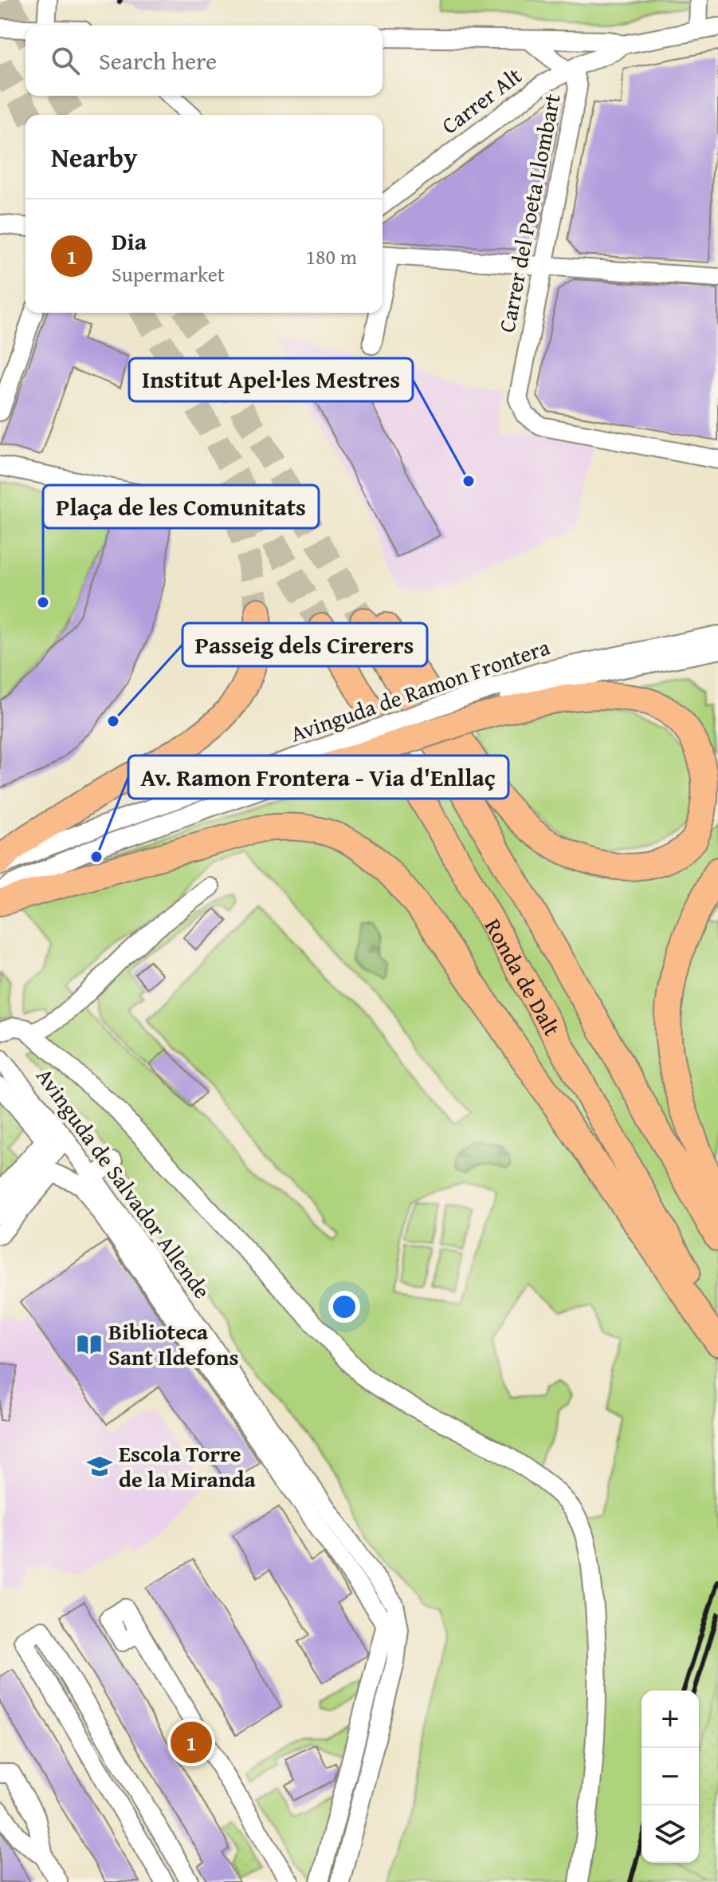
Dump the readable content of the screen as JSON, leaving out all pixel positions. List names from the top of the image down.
{
  "streets": {
    "highway": ["Ronda de Dalt"],
    "street": [
      "Carrer Alt",
      "Carrer del Poeta Llombart",
      "Avinguda de Ramon Frontera",
      "Avinguda de Salvador Allende"
    ]
  },
  "crossings": [
    ["Carrer Alt", "Carrer del Poeta Llombart"]
  ],
  "places": {
    "other": [
      "Institut Apel·les Mestres",
      "Plaça de les Comunitats",
      "Passeig dels Cirerers",
      "Av. Ramon Frontera - Via d'Enllaç"
    ],
    "library": ["Biblioteca Sant Ildefons"],
    "school or university": ["Escola Torre de la Miranda"]
  },
  "page": {
    "search": "Search here",
    "heading": "Nearby",
    "list": [
      {
        "mark": "1",
        "name": "Dia",
        "note": "Supermarket",
        "value": "180 m"
      }
    ],
    "map_buttons": ["+", "−"],
    "pins": "1"
  }
}
